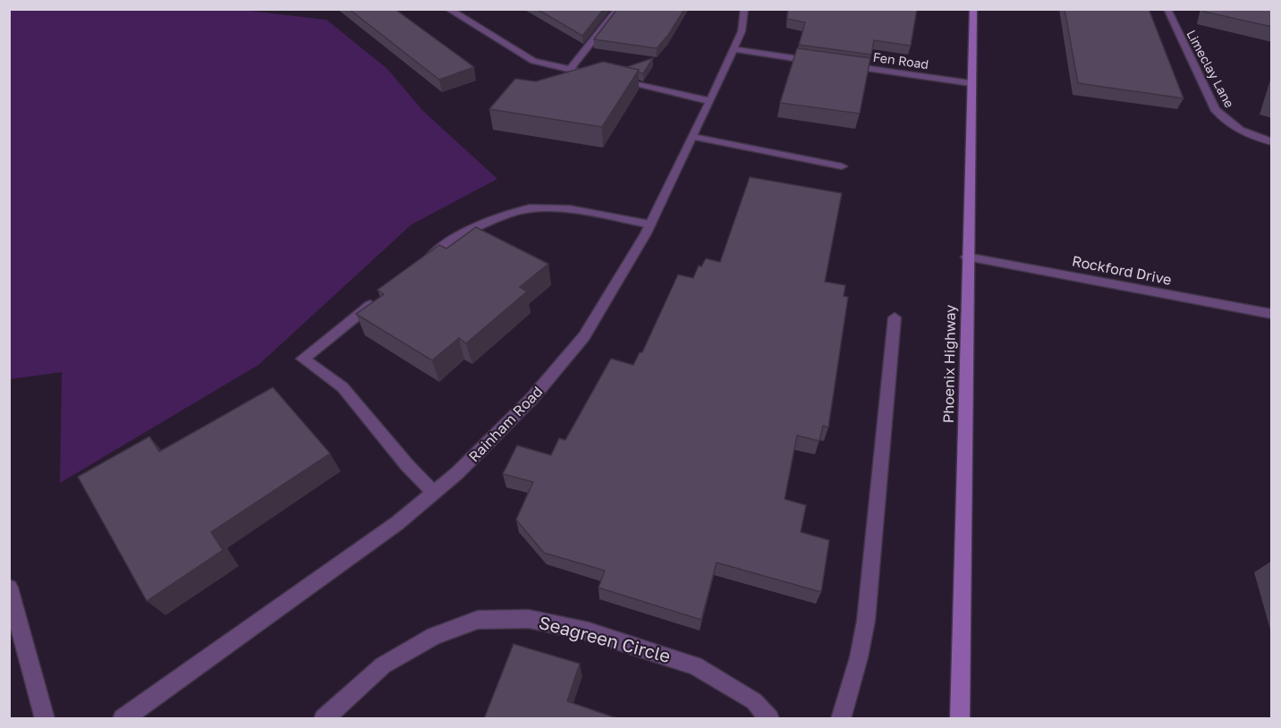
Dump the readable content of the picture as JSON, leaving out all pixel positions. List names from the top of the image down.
{
  "streets": {
    "main road": ["Phoenix Highway"],
    "street": [
      "Fen Road",
      "Limeclay Lane",
      "Rockford Drive",
      "Rainham Road",
      "Seagreen Circle"
    ]
  },
  "crossings": [
    ["Fen Road", "Phoenix Highway"],
    ["Rockford Drive", "Phoenix Highway"]
  ]
}
